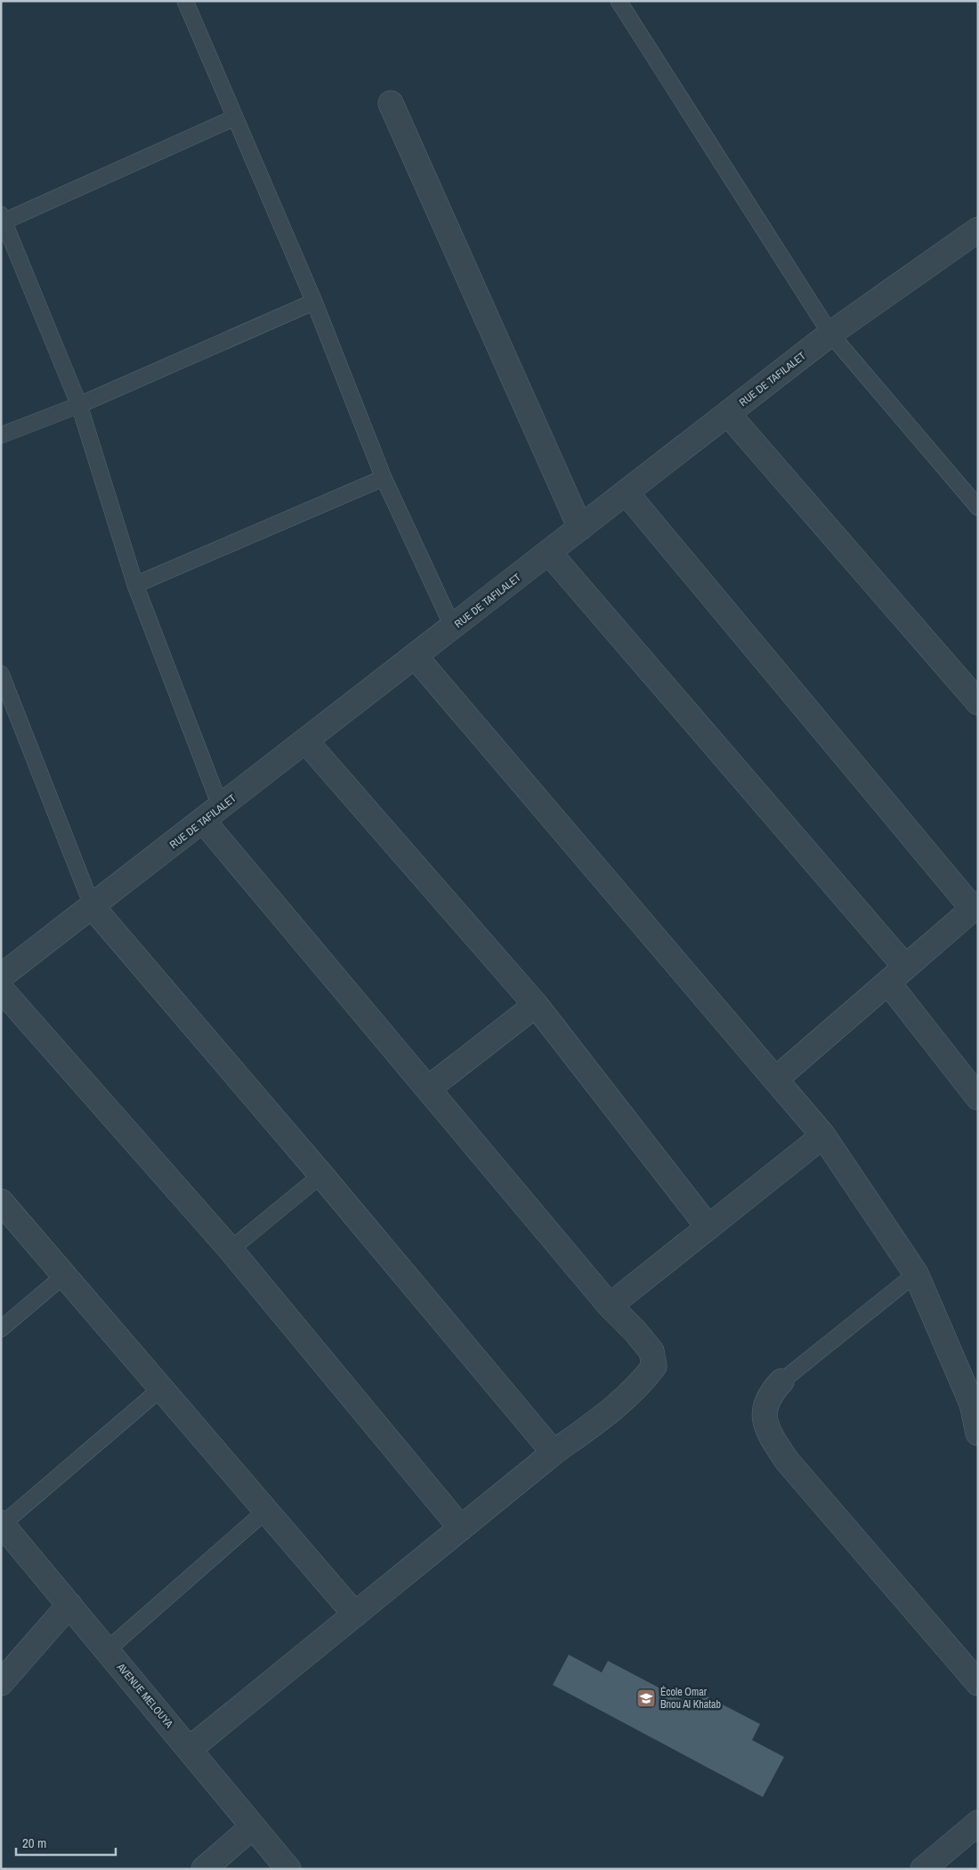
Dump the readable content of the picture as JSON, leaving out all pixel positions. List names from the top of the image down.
{
  "streets": {
    "street": ["RUE DE TAFILALET", "AVENUE MELOUYA"]
  },
  "places": {
    "school or university": ["École Omar Bnou Al Khatab"]
  },
  "scale_bar": "20 m"
}
